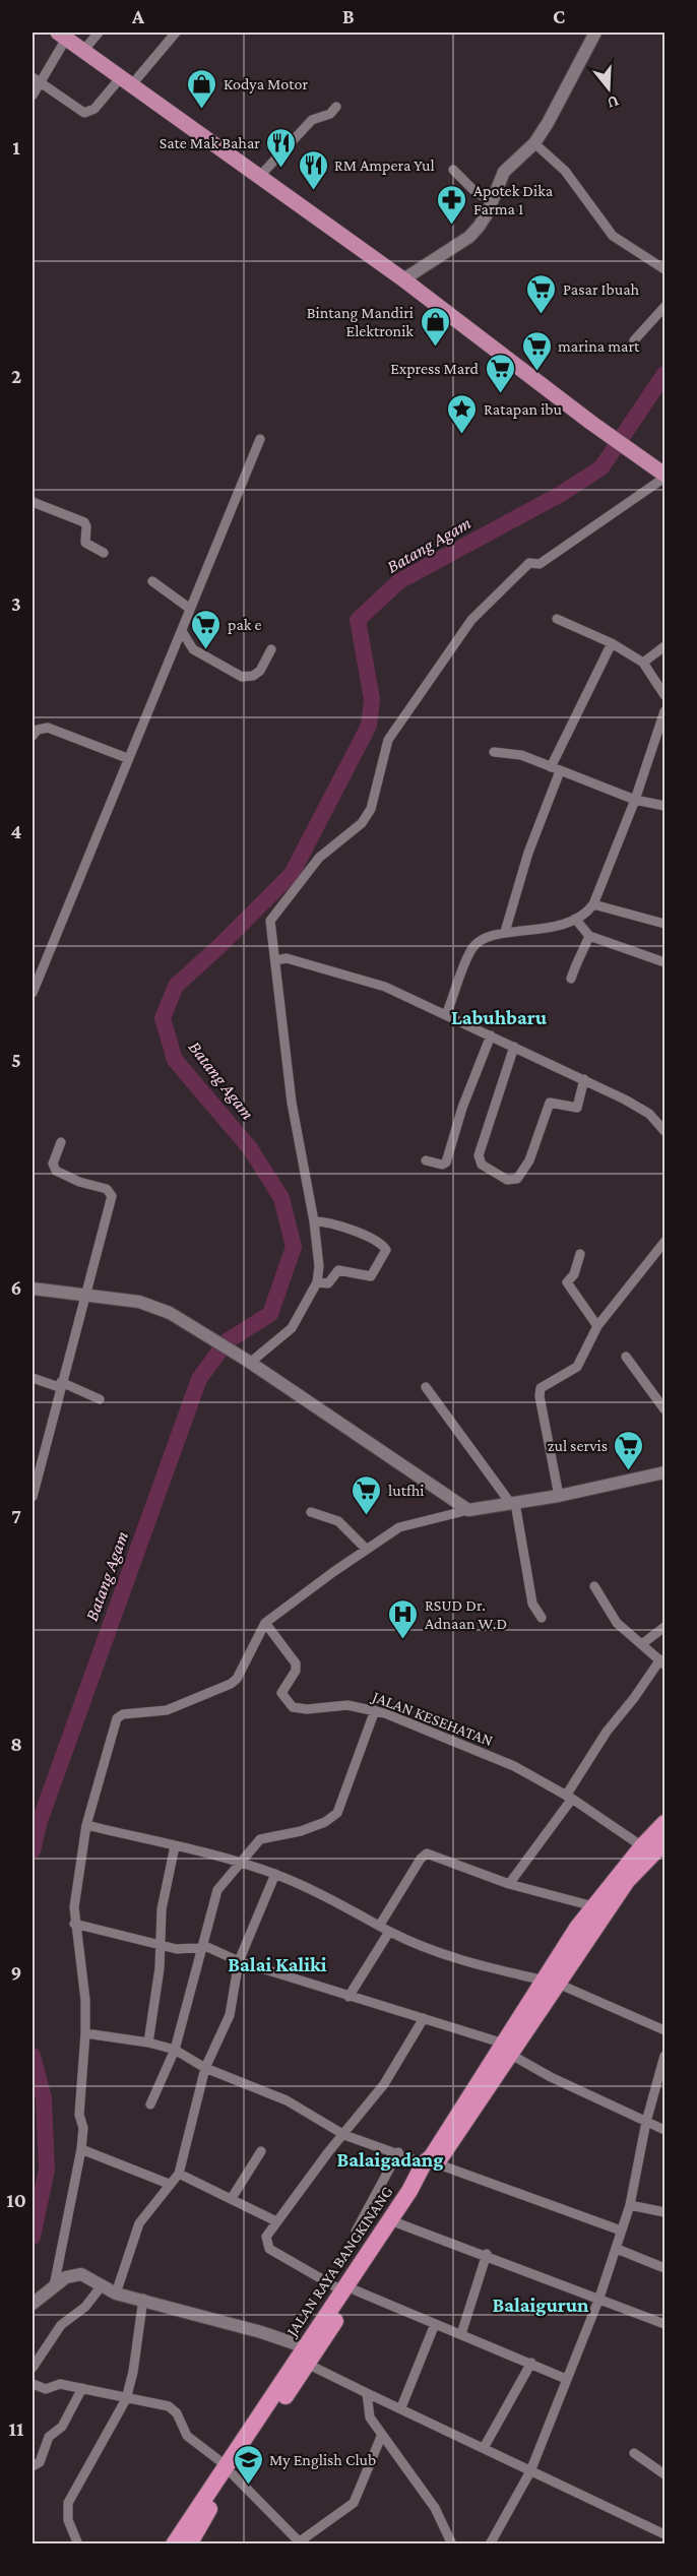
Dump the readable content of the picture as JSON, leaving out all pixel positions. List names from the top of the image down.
{
  "streets": {
    "highway": ["JALAN RAYA BANGKINANG"],
    "street": ["JALAN KESEHATAN"]
  },
  "crossings": [
    ["JALAN KESEHATAN", "JALAN RAYA BANGKINANG"]
  ],
  "districts": [
    "Labuhbaru",
    "Balai Kaliki",
    "Balaigadang",
    "Balaigurun"
  ],
  "water": ["Batang Agam"],
  "places": {
    "shop": ["Kodya Motor", "Bintang Mandiri Elektronik"],
    "restaurant": ["Sate Mak Bahar", "RM Ampera Yul"],
    "pharmacy": ["Apotek Dika Farma 1"],
    "supermarket": [
      "Pasar Ibuah",
      "marina mart",
      "Express Mard",
      "pak e",
      "zul servis",
      "lutfhi"
    ],
    "place": ["Ratapan ibu"],
    "hospital": ["RSUD Dr. Adnaan W.D"],
    "school or university": ["My English Club"]
  },
  "north": "bottom",
  "grid": {
    "columns": ["A", "B", "C"],
    "rows": [
      "1",
      "2",
      "3",
      "4",
      "5",
      "6",
      "7",
      "8",
      "9",
      "10",
      "11"
    ]
  }
}
